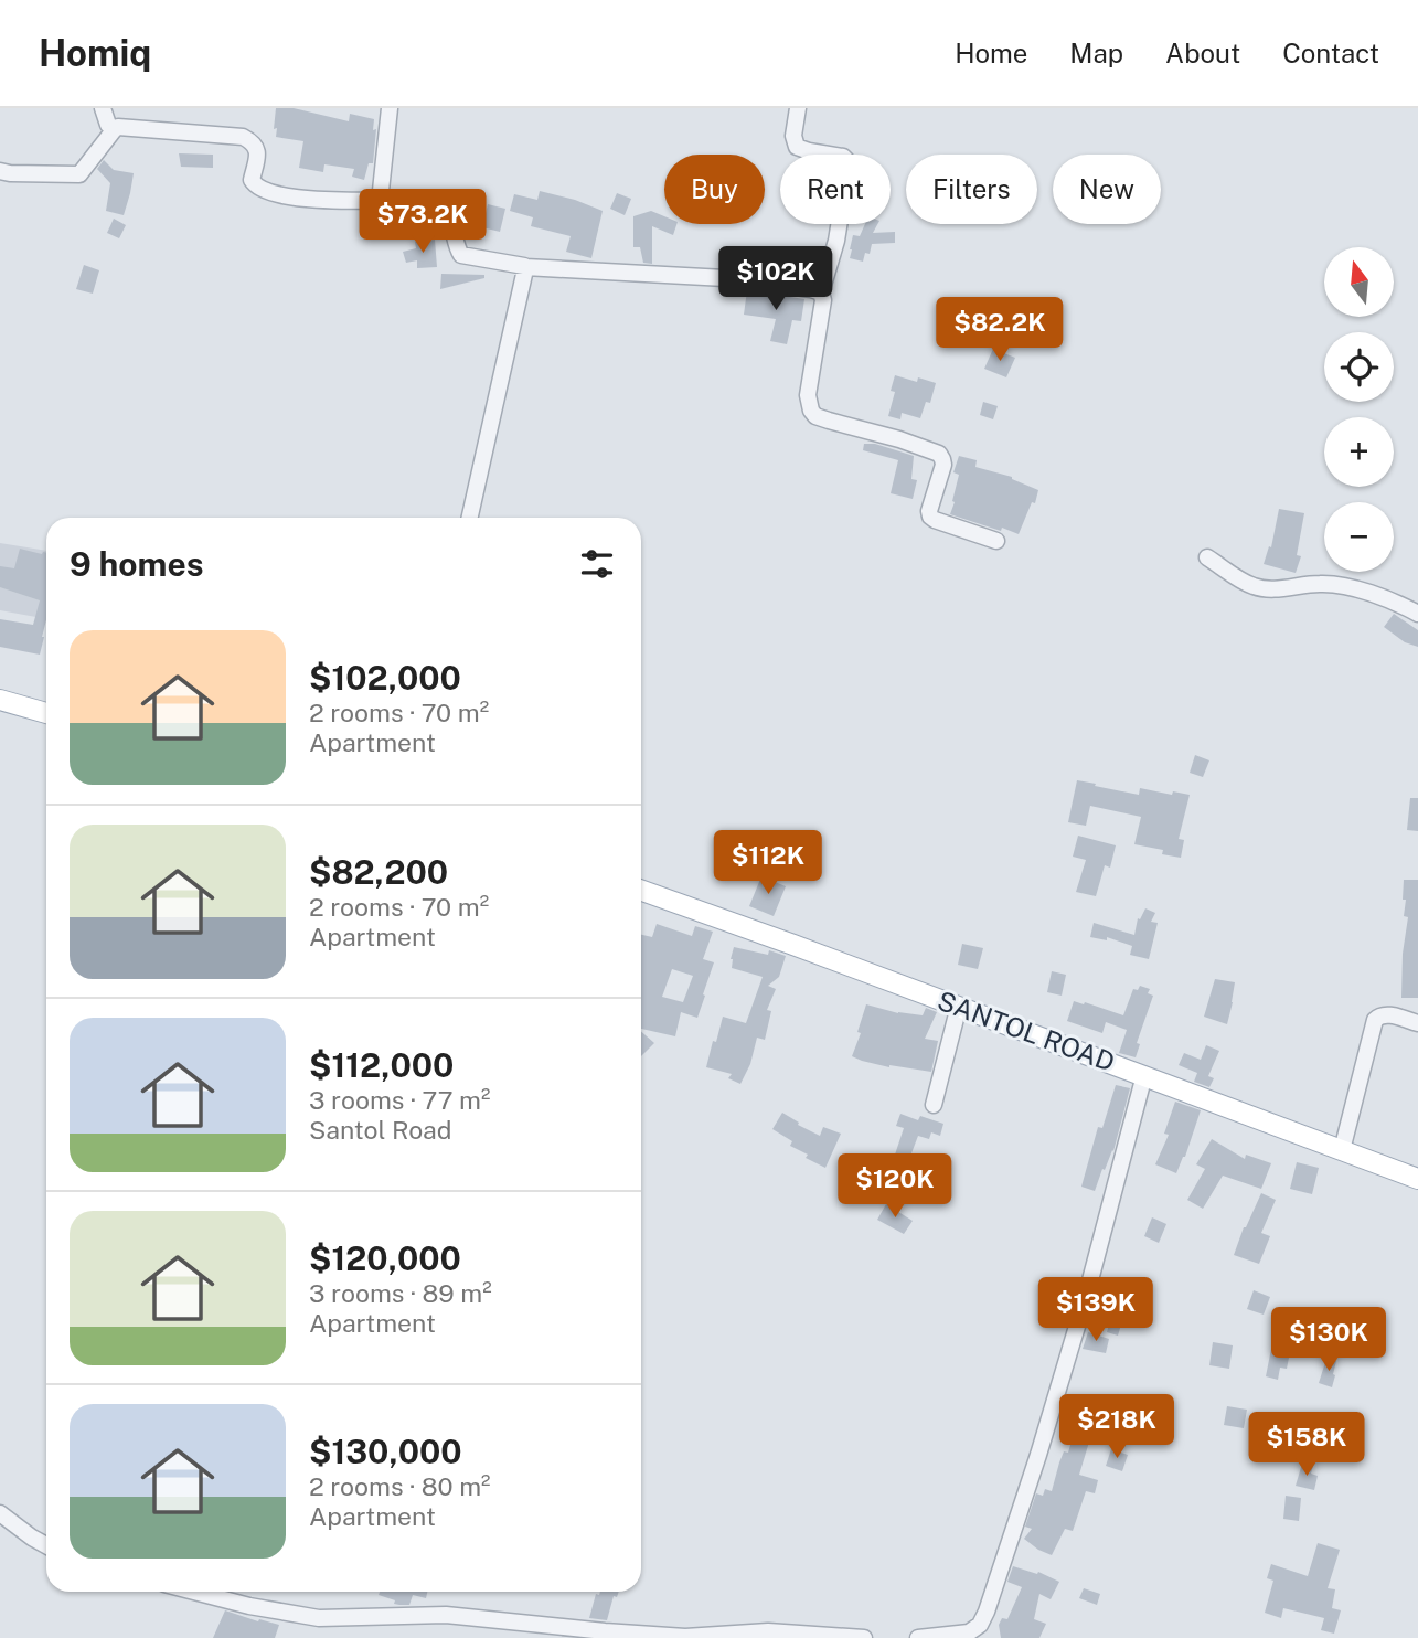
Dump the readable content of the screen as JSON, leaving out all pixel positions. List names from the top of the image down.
{
  "streets": {
    "main road": ["SANTOL ROAD"]
  },
  "north": "top",
  "page": {
    "header": "Homiq",
    "nav": [
      "Home",
      "Map",
      "About",
      "Contact"
    ],
    "chip": [
      "Buy",
      "Rent",
      "Filters",
      "New"
    ],
    "price": [
      "$73.2K",
      "$102K",
      "$82.2K",
      "$112K",
      "$120K",
      "$139K",
      "$130K",
      "$218K",
      "$158K"
    ],
    "map_buttons": ["+", "−"],
    "heading": "9 homes",
    "list": [
      {
        "name": "$102,000",
        "note": "2 rooms · 70 m² · Apartment"
      },
      {
        "name": "$82,200",
        "note": "2 rooms · 70 m² · Apartment"
      },
      {
        "name": "$112,000",
        "note": "3 rooms · 77 m² · Santol Road"
      },
      {
        "name": "$120,000",
        "note": "3 rooms · 89 m² · Apartment"
      },
      {
        "name": "$130,000",
        "note": "2 rooms · 80 m² · Apartment"
      }
    ]
  }
}
